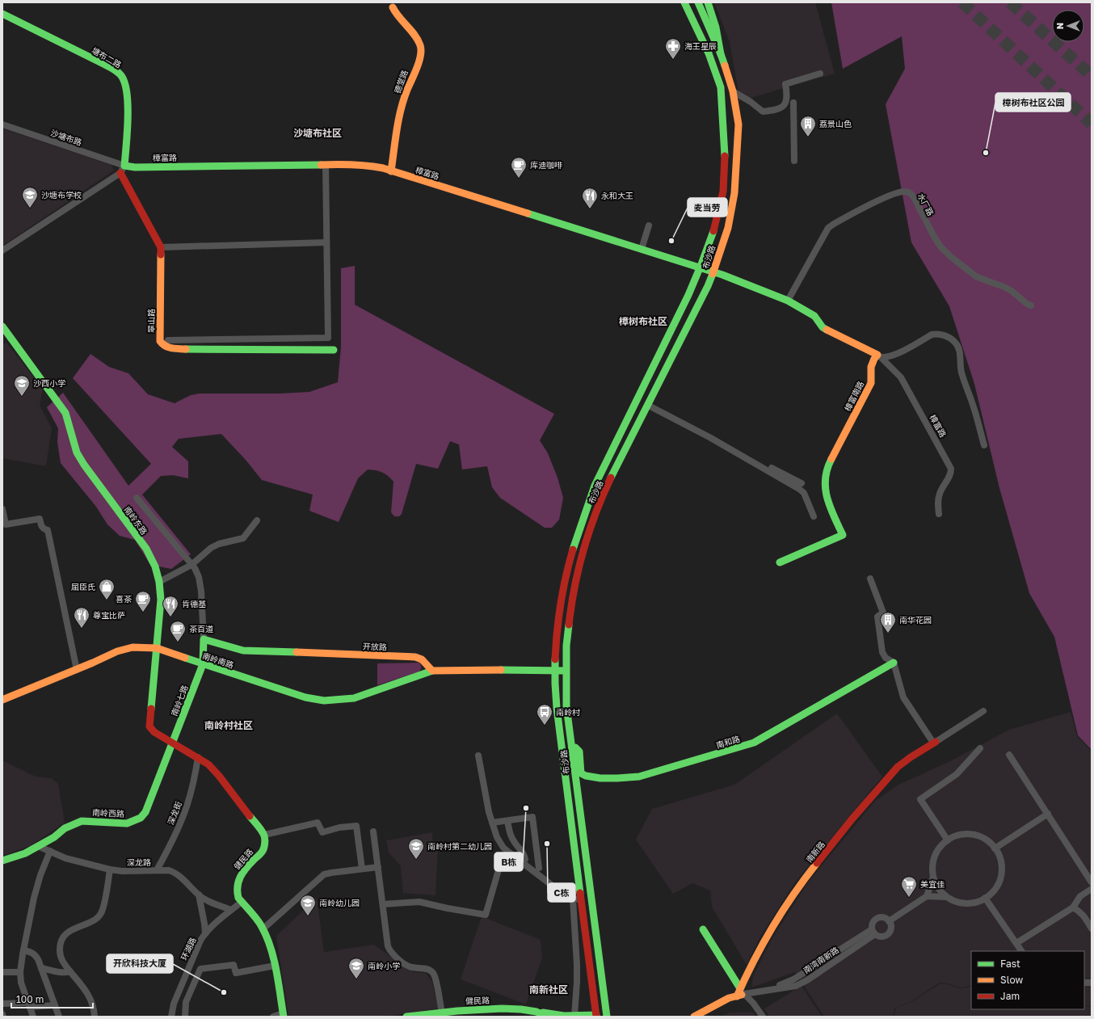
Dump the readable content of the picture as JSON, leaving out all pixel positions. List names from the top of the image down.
{
  "streets": {
    "main road": [
      "塘布二路",
      "德堂路",
      "樟富路",
      "布沙路",
      "翠山路",
      "樟富南路",
      "南岭东路",
      "开放路",
      "南岭南路",
      "南岭七路",
      "南和路",
      "南岭西路",
      "南新路",
      "健民路",
      "南湾南新路"
    ],
    "street": [
      "沙塘布路",
      "水厂路",
      "深龙街",
      "深龙路",
      "环湖路"
    ]
  },
  "crossings": [
    ["塘布二路", "沙塘布路"],
    ["塘布二路", "樟富路"],
    ["德堂路", "樟富路"],
    ["沙塘布路", "樟富路"],
    ["樟富路", "布沙路"],
    ["樟富路", "樟富南路"],
    ["布沙路", "南和路"],
    ["布沙路", "健民路"],
    ["南岭东路", "南岭南路"],
    ["南岭东路", "南岭七路"],
    ["南岭东路", "南岭西路"],
    ["开放路", "南岭南路"],
    ["南岭南路", "南岭七路"],
    ["南岭七路", "南岭西路"],
    ["南岭西路", "深龙路"],
    ["深龙街", "深龙路"],
    ["南新路", "南湾南新路"],
    ["健民路", "环湖路"],
    ["深龙路", "环湖路"]
  ],
  "districts": [
    "沙塘布社区",
    "樟树布社区",
    "南岭村社区",
    "南新社区"
  ],
  "places": {
    "pharmacy": ["海王星辰"],
    "building": ["荔景山色", "南华花园"],
    "other": [
      "樟树布社区公园",
      "麦当劳",
      "B栋",
      "C栋",
      "开欣科技大厦"
    ],
    "cafe": ["库迪咖啡", "喜茶", "茶百道"],
    "school or university": [
      "沙塘布学校",
      "沙西小学",
      "南岭村第二幼儿园",
      "南岭幼儿园",
      "南岭小学"
    ],
    "restaurant": ["永和大王", "肯德基", "尊宝比萨"],
    "shop": ["屈臣氏"],
    "bus stop": ["南岭村"],
    "supermarket": ["美宜佳"]
  },
  "legend": ["Fast", "Slow", "Jam"],
  "scale_bar": "100 m",
  "north": "left"
}
